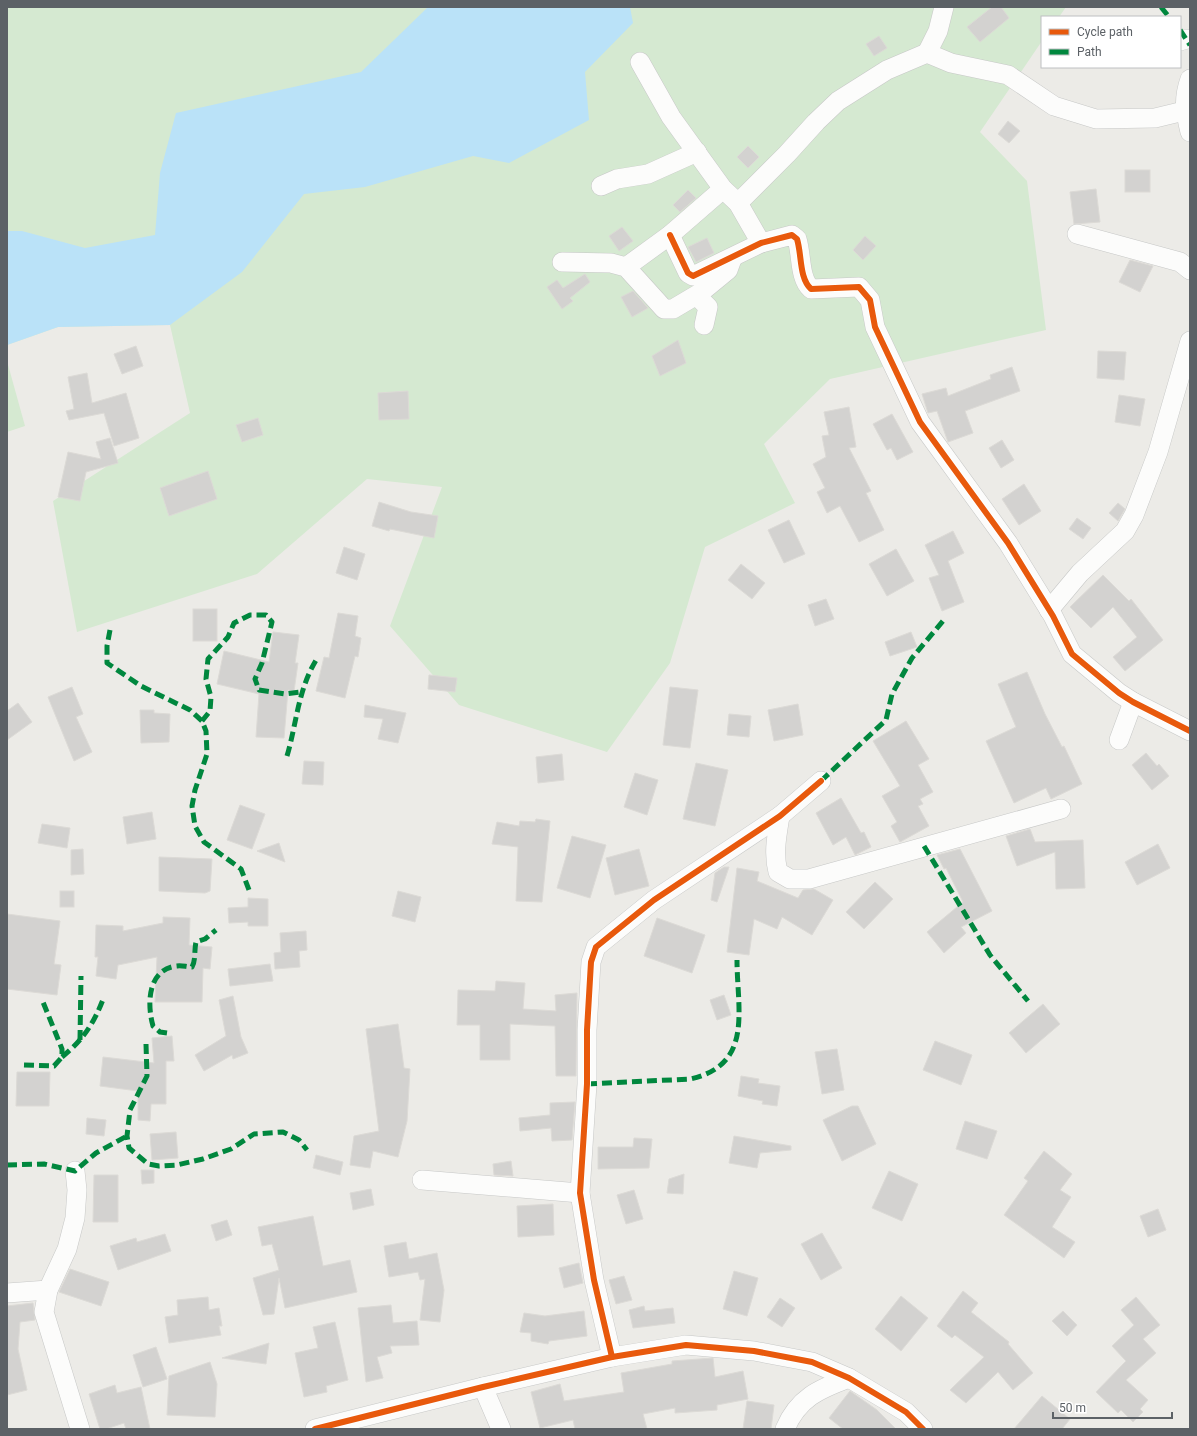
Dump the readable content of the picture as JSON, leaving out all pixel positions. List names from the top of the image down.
{
  "legend": ["Cycle path", "Path"],
  "scale_bar": "50 m"
}
